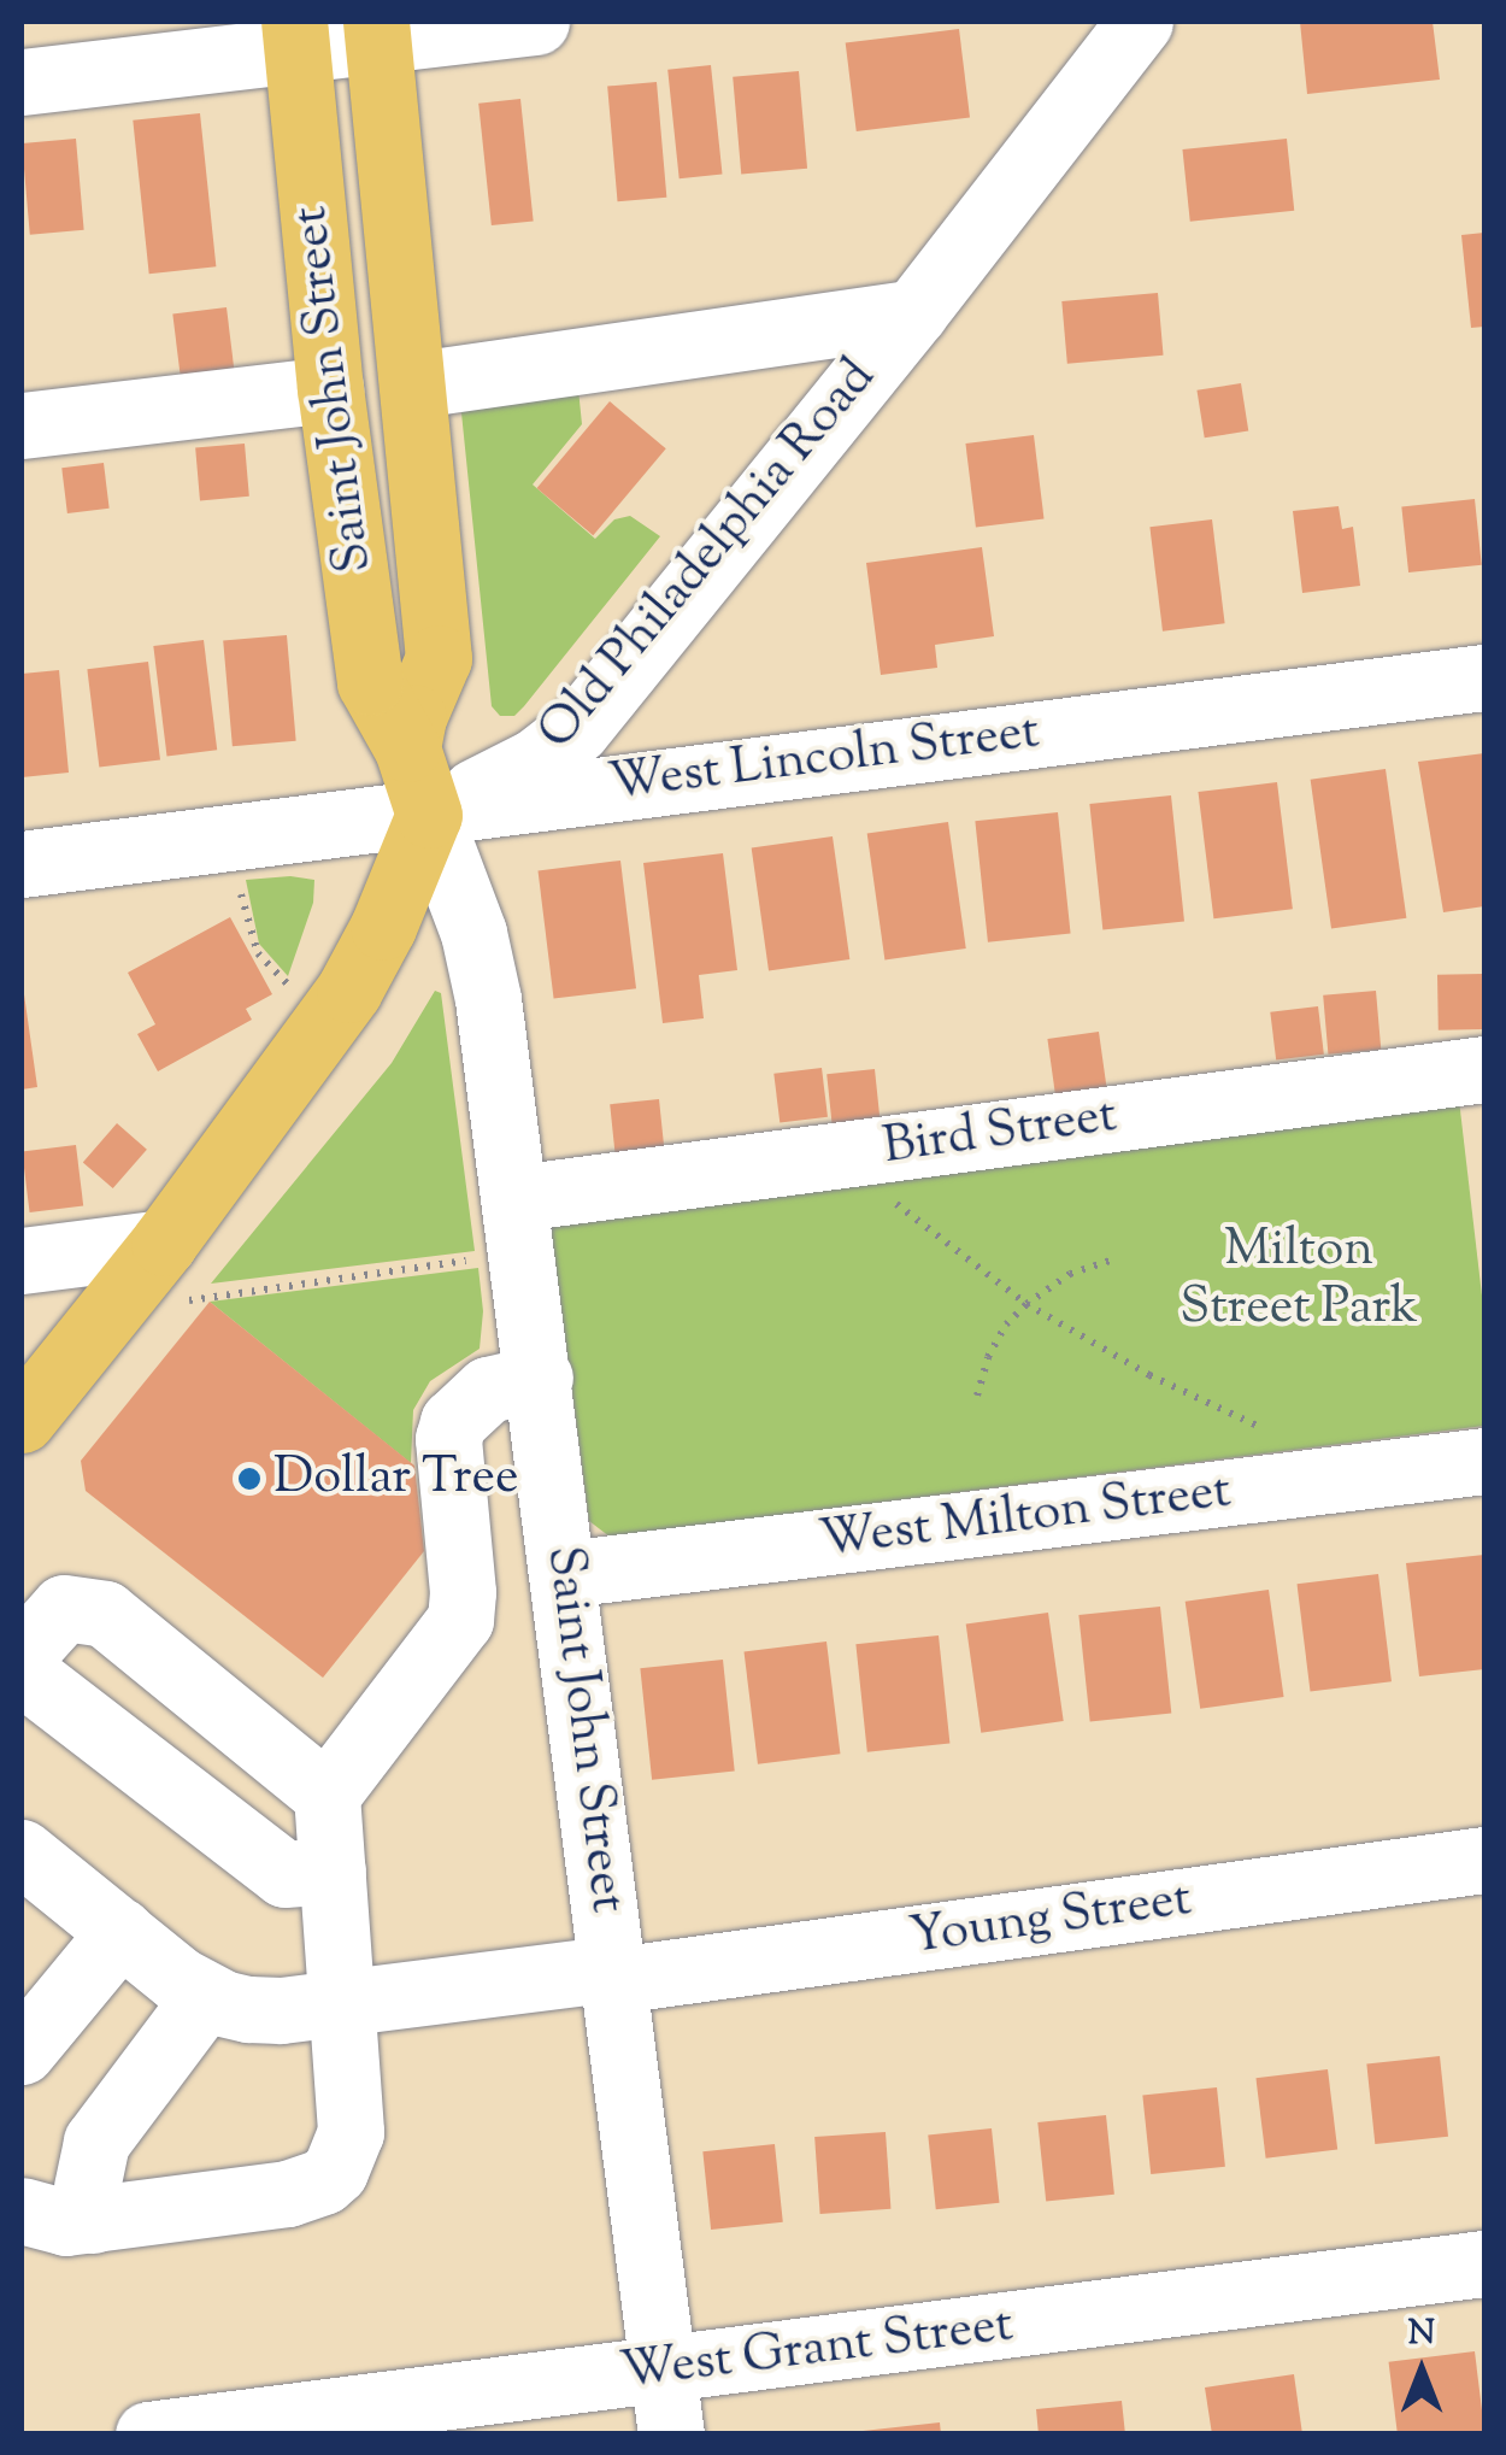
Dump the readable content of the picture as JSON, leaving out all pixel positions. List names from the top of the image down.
{
  "streets": {
    "main road": ["Saint John Street"],
    "street": [
      "Old Philadelphia Road",
      "West Lincoln Street",
      "Bird Street",
      "West Milton Street",
      "Young Street",
      "West Grant Street"
    ]
  },
  "crossings": [
    ["Saint John Street", "Old Philadelphia Road"],
    ["Saint John Street", "West Lincoln Street"],
    ["Saint John Street", "Bird Street"],
    ["Saint John Street", "West Milton Street"],
    ["Saint John Street", "Young Street"],
    ["Saint John Street", "West Grant Street"],
    ["Old Philadelphia Road", "West Lincoln Street"]
  ],
  "parks": ["Milton Street Park"],
  "places": ["Dollar Tree"],
  "north": "top"
}
